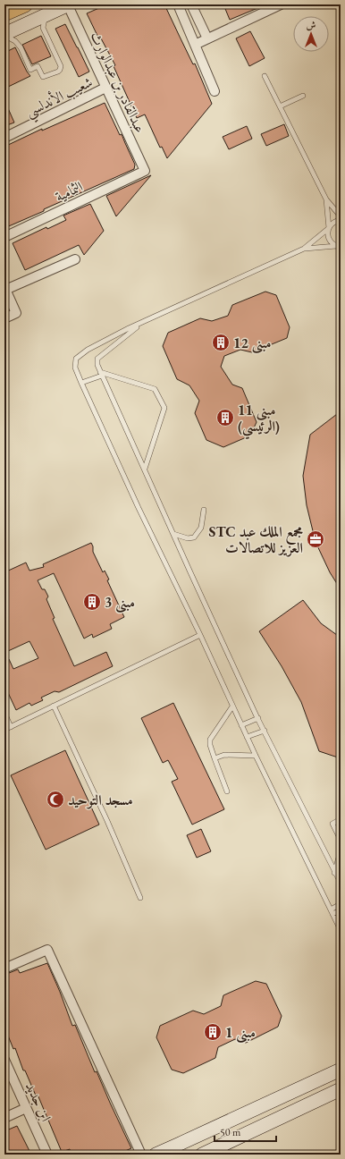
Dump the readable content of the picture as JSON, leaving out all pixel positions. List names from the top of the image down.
{
  "streets": {
    "street": [
      "عبدالقادر بن عبدالوارث",
      "شعيب الأندلسي",
      "الثمامية",
      "ابن جديد"
    ]
  },
  "crossings": [
    ["عبدالقادر بن عبدالوارث", "شعيب الأندلسي"],
    ["عبدالقادر بن عبدالوارث", "الثمامية"]
  ],
  "places": {
    "building": [
      "مبنى 12",
      "مبنى 11 (الرئيسي)",
      "مبنى 3",
      "مبنى 1"
    ],
    "office": ["STC مجمع الملك عبد العزيز للاتصالات"],
    "mosque": ["مسجد التوحيد"]
  },
  "scale_bar": "50 m",
  "north": "top"
}
